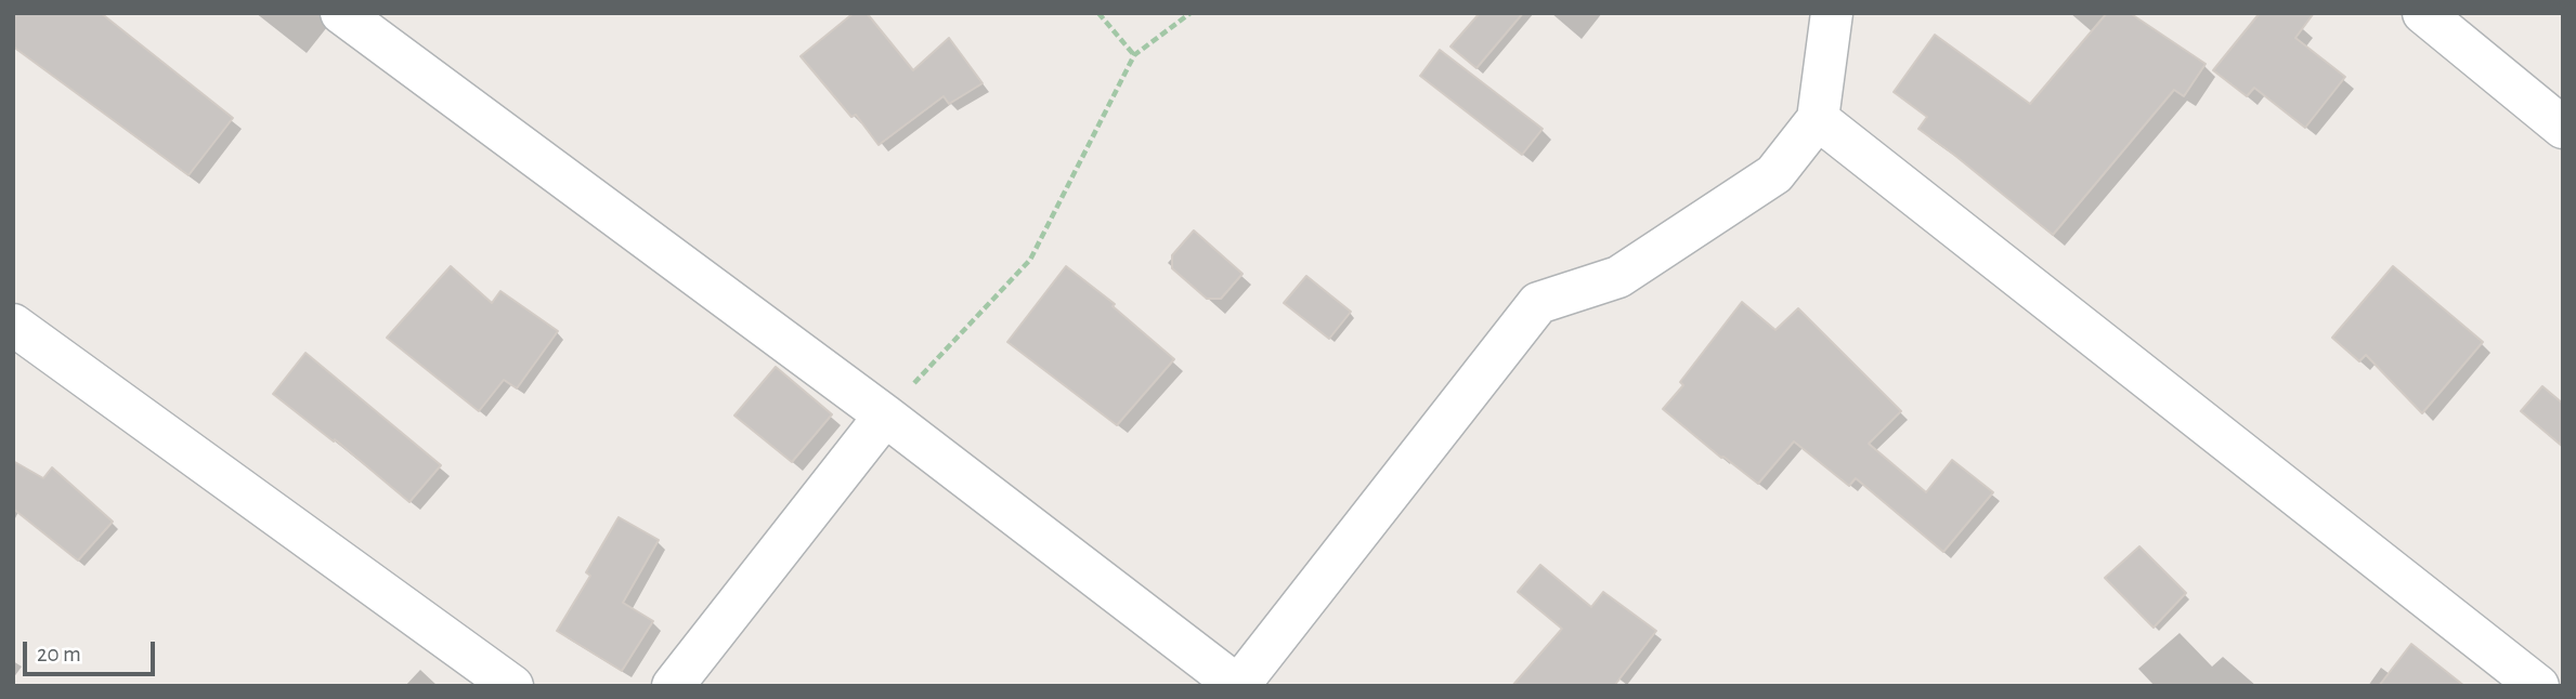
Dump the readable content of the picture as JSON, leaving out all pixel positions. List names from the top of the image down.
{
  "scale_bar": "20 m"
}
